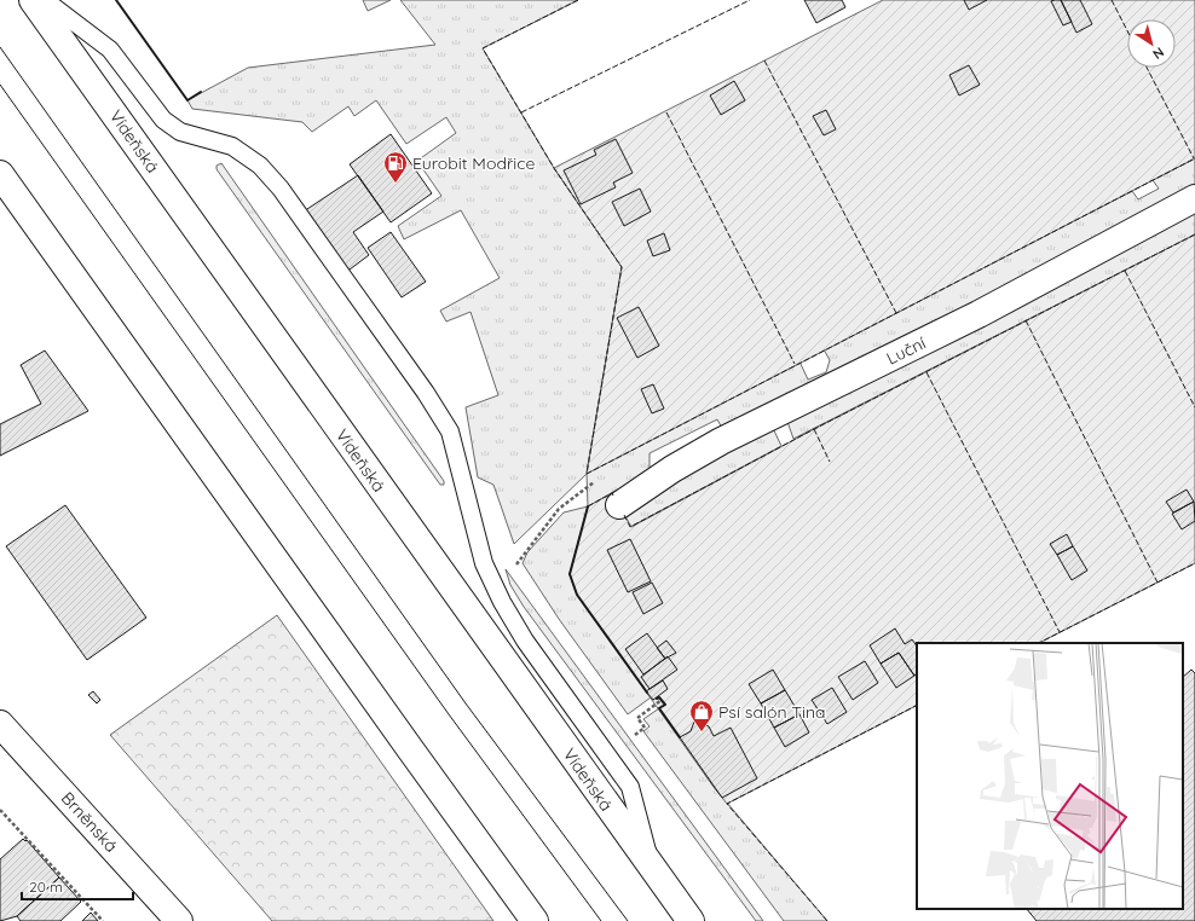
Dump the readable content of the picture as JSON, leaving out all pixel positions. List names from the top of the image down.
{
  "streets": {
    "main road": ["Vídeňská", "Luční", "Brněnská"]
  },
  "places": {
    "fuel station": ["Eurobit Modřice"],
    "shop": ["Psí salón Tina"]
  },
  "scale_bar": "20 m",
  "north": "bottom right"
}
